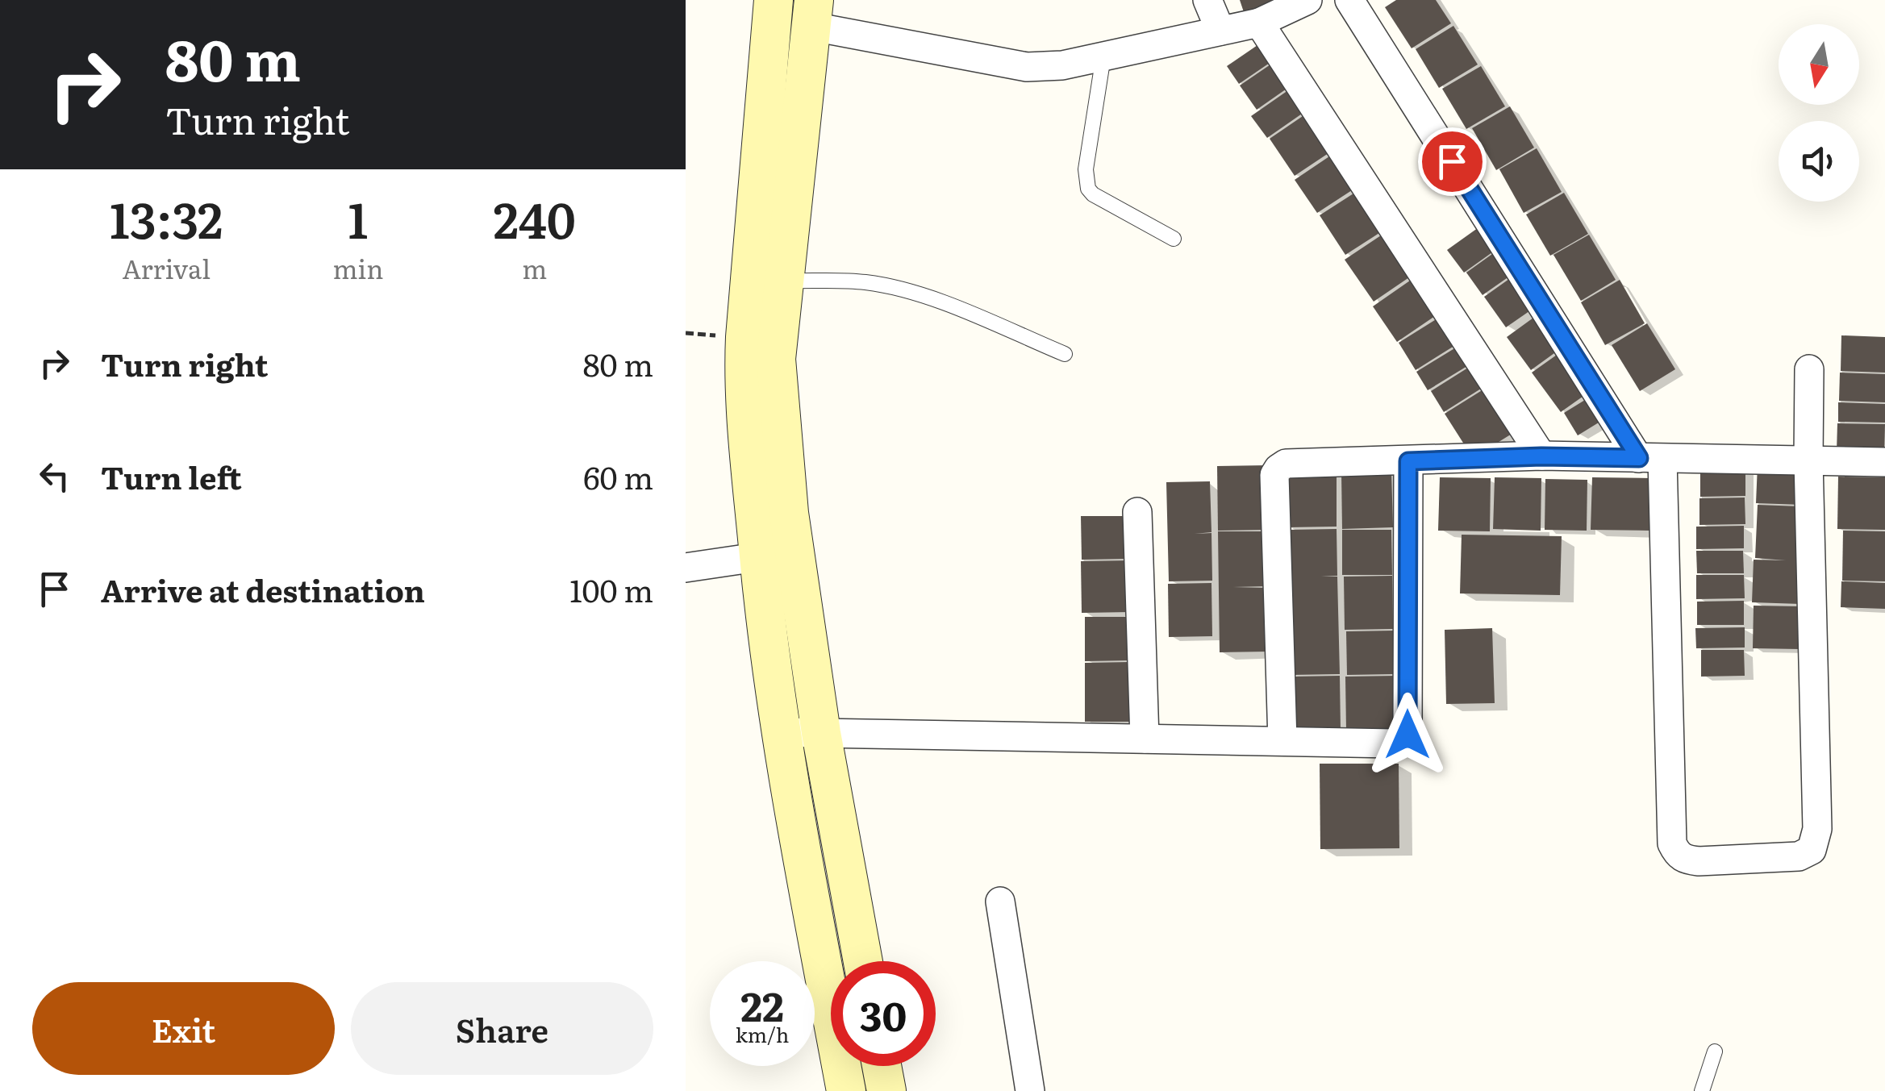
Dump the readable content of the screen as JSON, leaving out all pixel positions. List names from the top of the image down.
{
  "north": "bottom",
  "page": {
    "turn": ["80 m", "Turn right"],
    "eta": [
      "13:32",
      "Arrival",
      "1",
      "min",
      "240",
      "m"
    ],
    "list": [
      {
        "name": "Turn right",
        "value": "80 m"
      },
      {
        "name": "Turn left",
        "value": "60 m"
      },
      {
        "name": "Arrive at destination",
        "value": "100 m"
      }
    ],
    "speed": "22 km/h",
    "limit": "30",
    "buttons": ["Exit", "Share"]
  }
}
